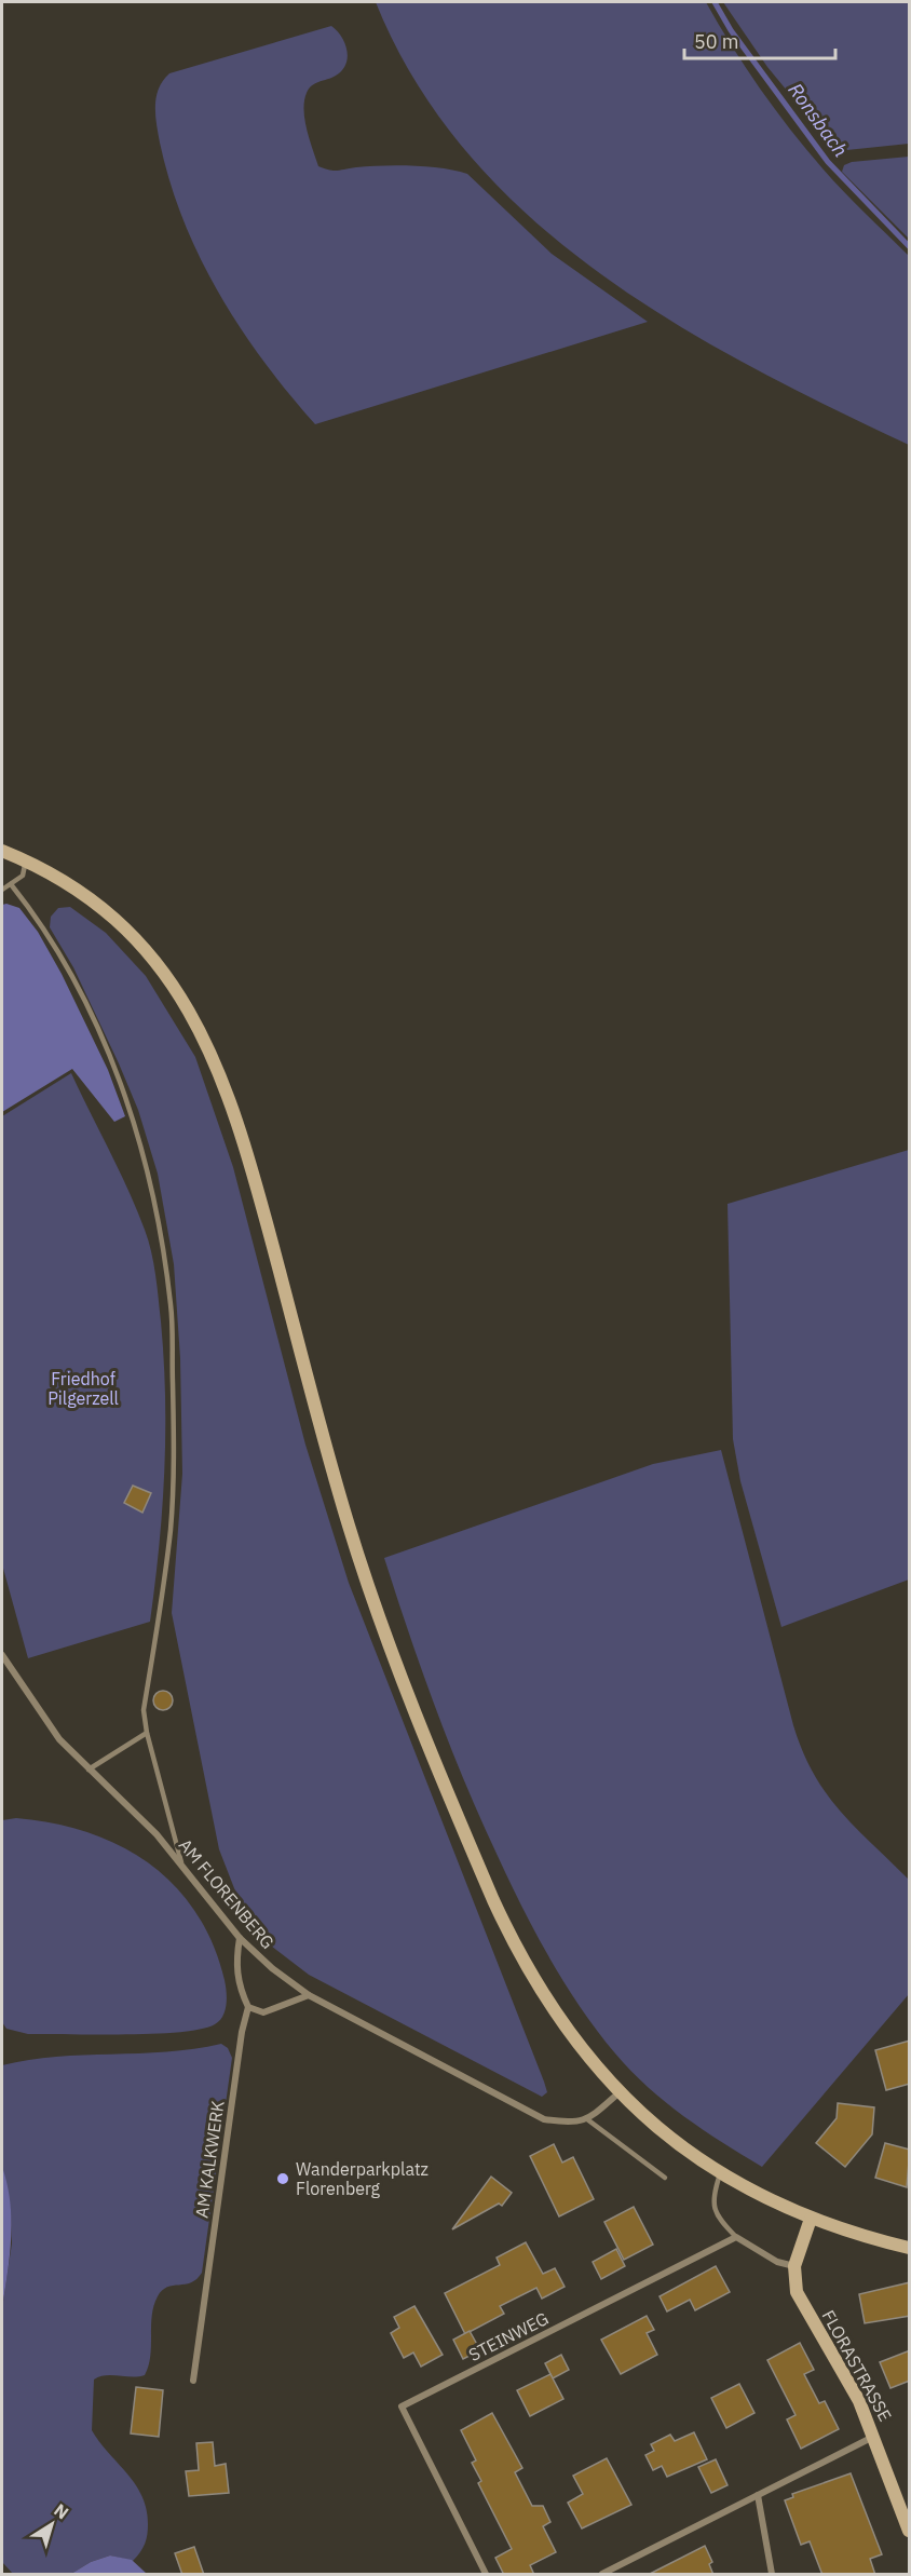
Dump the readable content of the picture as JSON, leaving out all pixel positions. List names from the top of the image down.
{
  "streets": {
    "street": [
      "AM FLORENBERG",
      "AM KALKWERK",
      "STEINWEG",
      "FLORASTRASSE"
    ]
  },
  "water": ["Ronsbach"],
  "parks": ["Friedhof Pilgerzell"],
  "places": ["Wanderparkplatz Florenberg"],
  "scale_bar": "50 m",
  "north": "top right"
}
